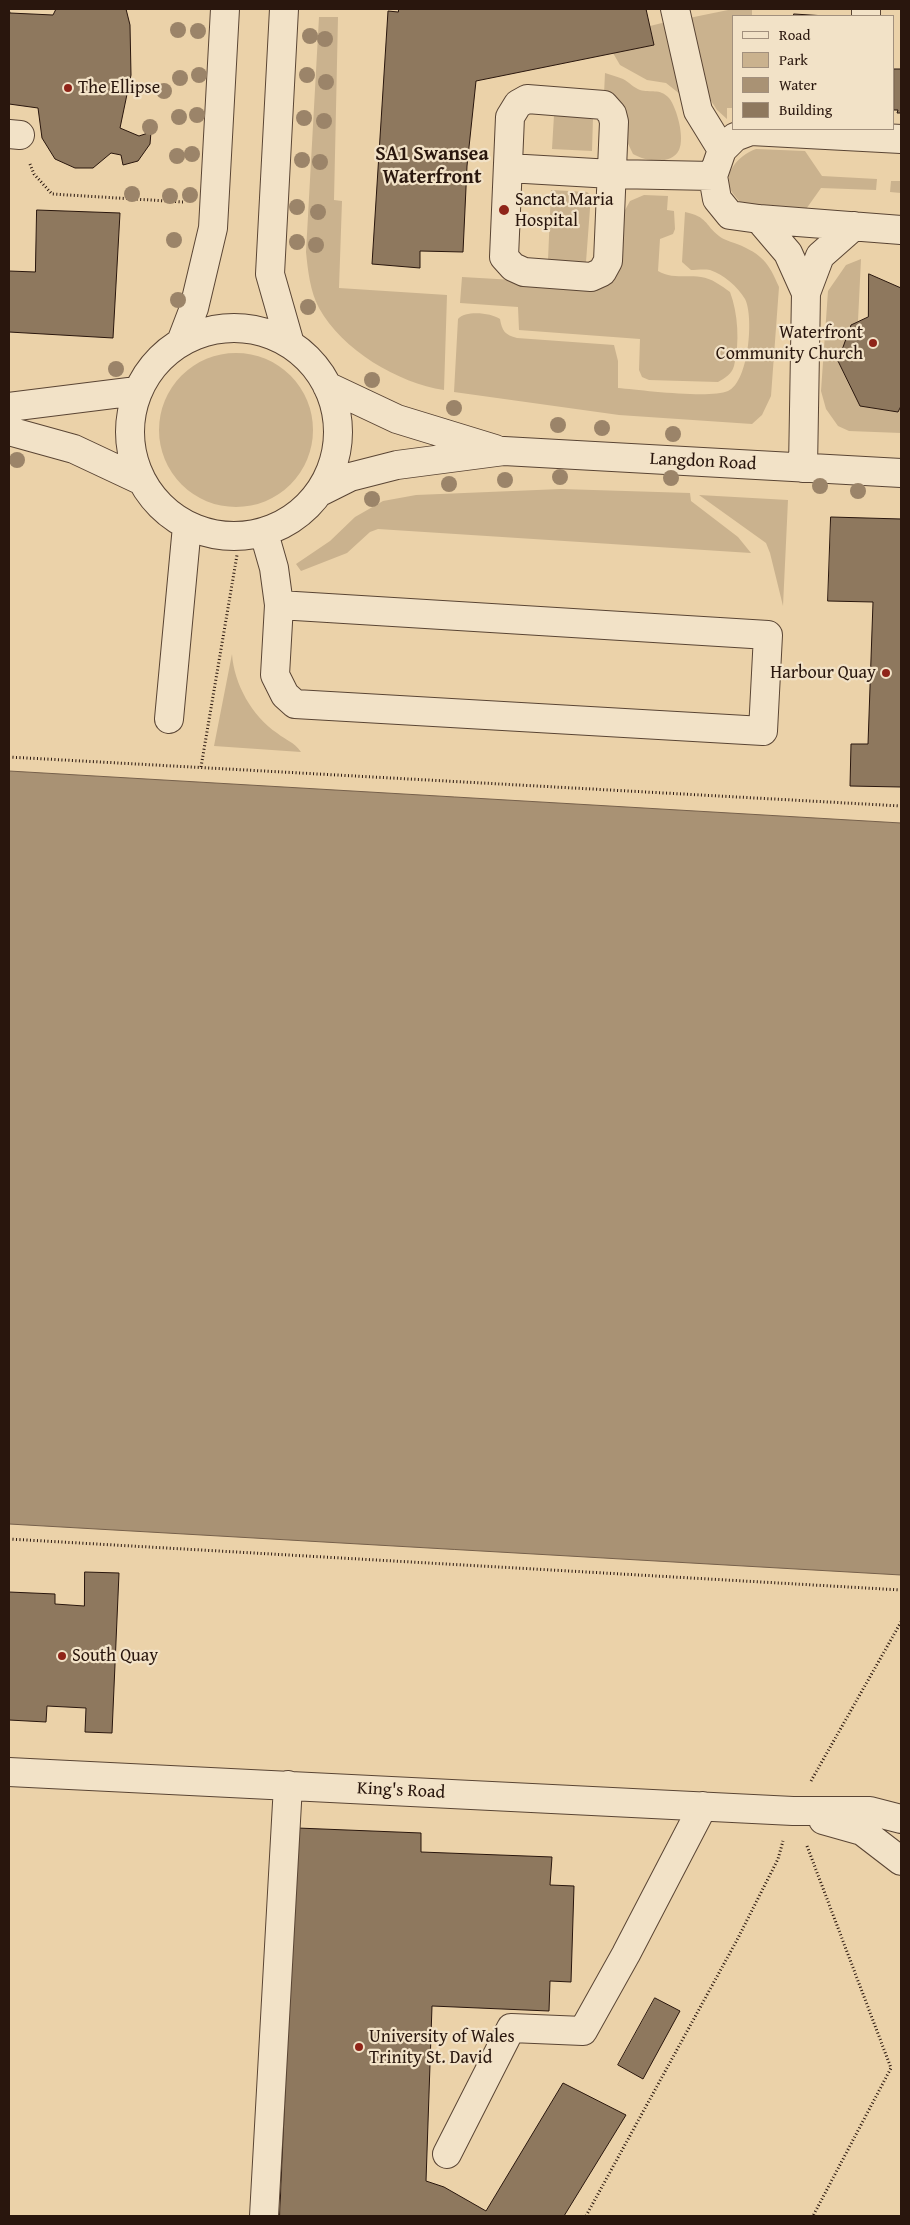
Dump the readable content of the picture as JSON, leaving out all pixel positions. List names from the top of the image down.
{
  "streets": {
    "street": ["Langdon Road", "King's Road"]
  },
  "districts": ["SA1 Swansea Waterfront"],
  "places": [
    "The Ellipse",
    "Sancta Maria Hospital",
    "Waterfront Community Church",
    "Harbour Quay",
    "South Quay",
    "University of Wales Trinity St. David"
  ],
  "legend": [
    "Road",
    "Park",
    "Water",
    "Building"
  ]
}
